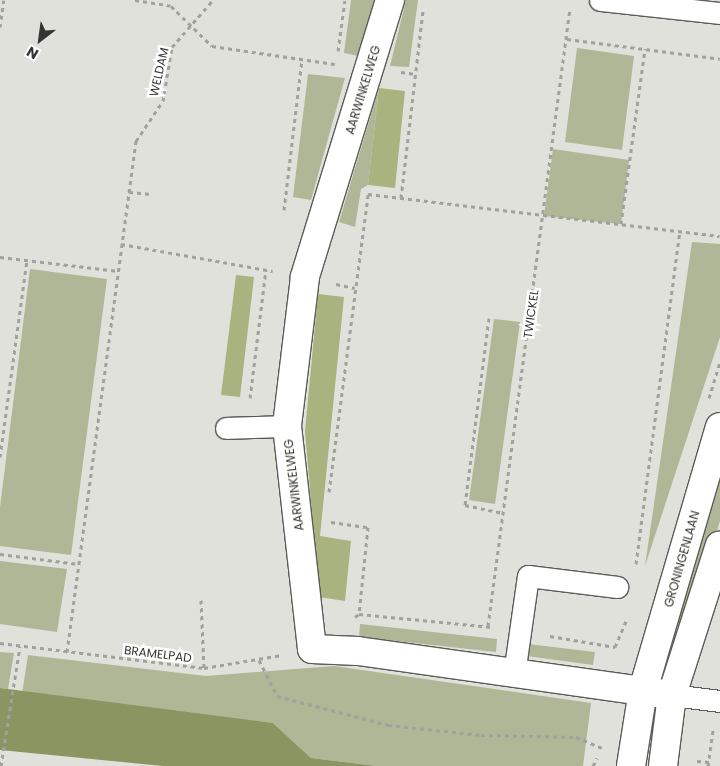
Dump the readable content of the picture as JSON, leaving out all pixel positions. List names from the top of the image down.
{
  "streets": {
    "street": ["AARWINKELWEG", "GRONINGENLAAN"],
    "path": ["WELDAM", "TWICKEL", "BRAMELPAD"]
  },
  "crossings": [
    ["WELDAM", "BRAMELPAD"],
    ["AARWINKELWEG", "BRAMELPAD"]
  ],
  "north": "bottom left"
}
